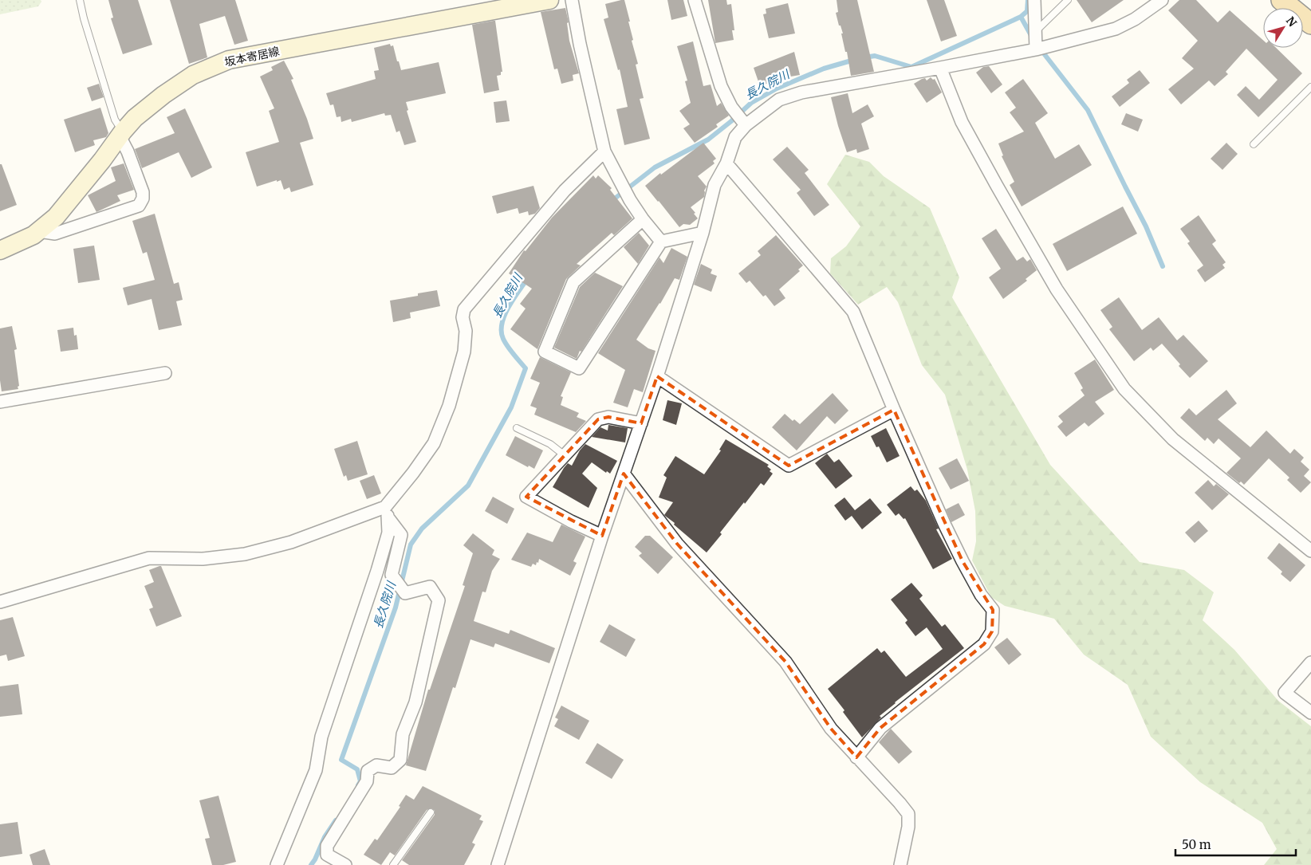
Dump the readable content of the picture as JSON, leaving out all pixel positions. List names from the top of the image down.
{
  "streets": {
    "main road": ["坂本寄居線"]
  },
  "water": ["長久院川"],
  "scale_bar": "50 m",
  "north": "top right"
}
